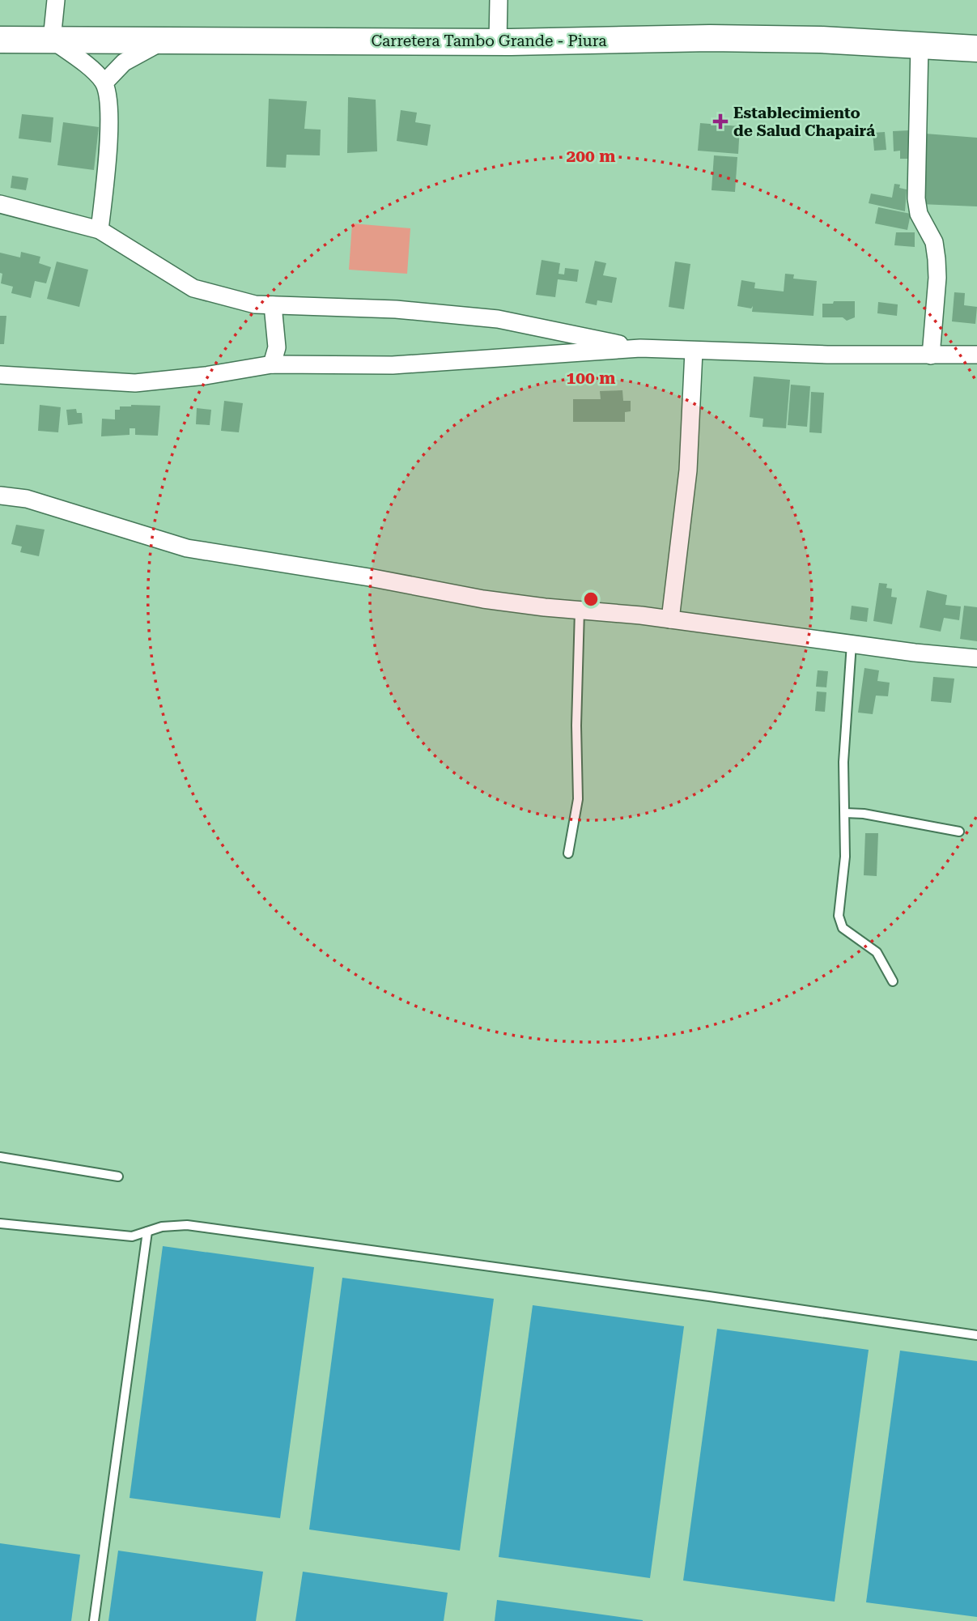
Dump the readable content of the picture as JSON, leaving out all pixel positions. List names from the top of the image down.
{
  "streets": {
    "main road": ["Carretera Tambo Grande - Piura"]
  },
  "places": {
    "health": ["Establecimiento de Salud Chapairá"]
  },
  "rings": ["200 m", "100 m"]
}
